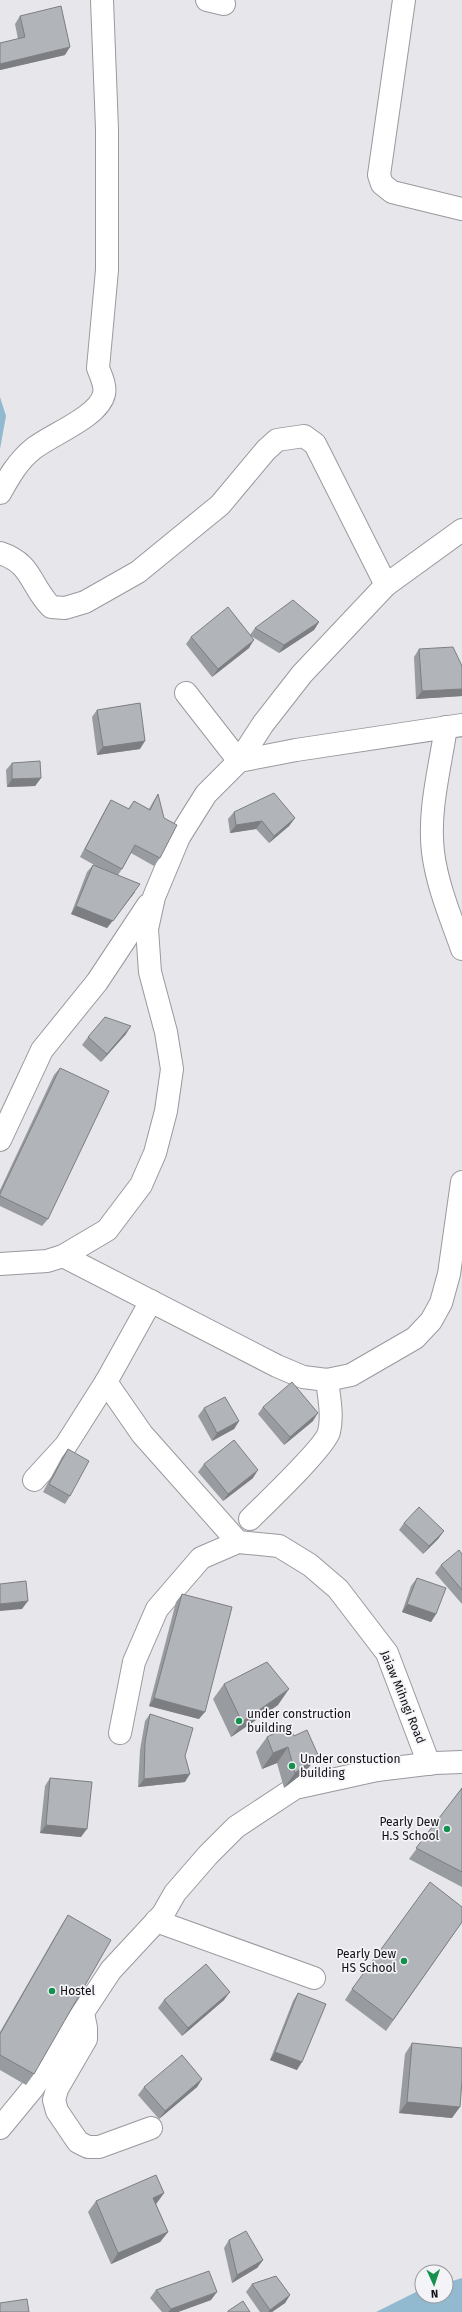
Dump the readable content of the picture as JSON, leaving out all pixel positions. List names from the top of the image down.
{
  "streets": {
    "street": ["Jaiaw Mihngi Road"]
  },
  "places": [
    "under construction building",
    "Under constuction building",
    "Pearly Dew H.S School",
    "Pearly Dew HS School",
    "Hostel"
  ],
  "north": "bottom"
}
